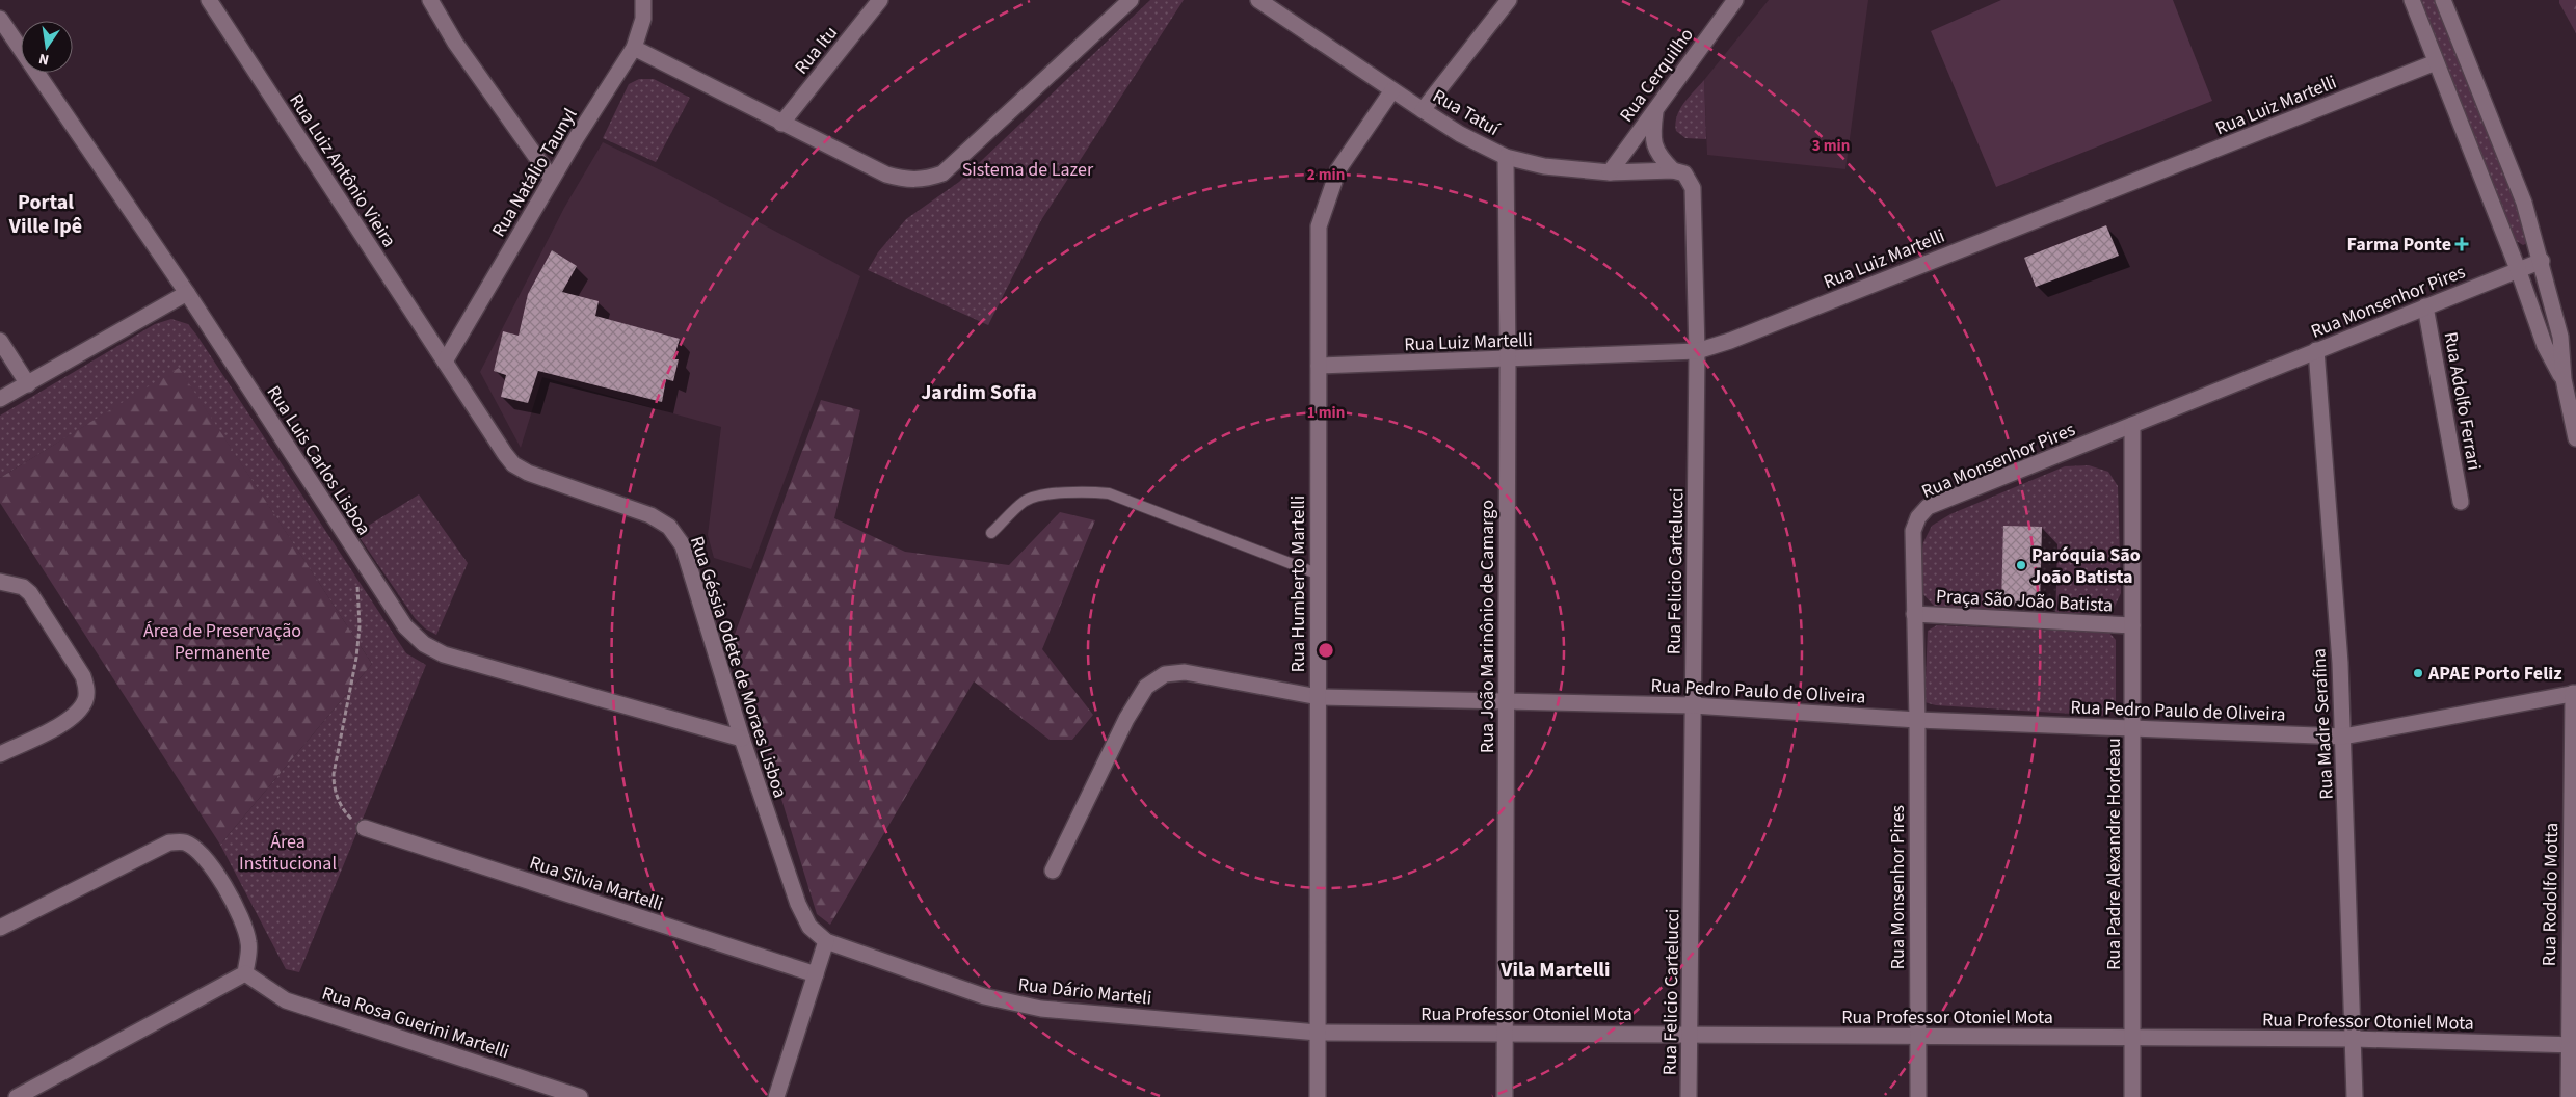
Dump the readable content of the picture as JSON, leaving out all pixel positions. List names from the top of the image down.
{
  "streets": {
    "street": [
      "Rua Itu",
      "Rua Cerquilho",
      "Rua Luiz Martelli",
      "Rua Tatuí",
      "Rua Luiz Antônio Vieira",
      "Rua Natálio Taunyl",
      "Rua Monsenhor Pires",
      "Rua Adolfo Ferrari",
      "Rua Luis Carlos Lisboa",
      "Rua Felicio Cartelucci",
      "Rua Humberto Martelli",
      "Praça São João Batista",
      "Rua João Marinônio de Camargo",
      "Rua Géssia Odete de Moraes Lisboa",
      "Rua Pedro Paulo de Oliveira",
      "Rua Madre Serafina",
      "Rua Padre Alexandre Hordeau",
      "Rua Silvia Martelli",
      "Rua Rodolfo Motta",
      "Rua Dário Marteli",
      "Rua Professor Otoniel Mota",
      "Rua Rosa Guerini Martelli"
    ]
  },
  "crossings": [
    ["Rua Cerquilho", "Rua Tatuí"],
    ["Rua Cerquilho", "Rua Felicio Cartelucci"],
    ["Rua Luiz Martelli", "Rua Felicio Cartelucci"],
    ["Rua Luiz Martelli", "Rua Humberto Martelli"],
    ["Rua Luiz Martelli", "Rua João Marinônio de Camargo"],
    ["Rua Tatuí", "Rua Felicio Cartelucci"],
    ["Rua Tatuí", "Rua Humberto Martelli"],
    ["Rua Tatuí", "Rua João Marinônio de Camargo"],
    ["Rua Luiz Antônio Vieira", "Rua Natálio Taunyl"],
    ["Rua Luiz Antônio Vieira", "Rua Géssia Odete de Moraes Lisboa"],
    ["Rua Natálio Taunyl", "Rua Géssia Odete de Moraes Lisboa"],
    ["Rua Monsenhor Pires", "Rua Adolfo Ferrari"],
    ["Rua Monsenhor Pires", "Praça São João Batista"],
    ["Rua Monsenhor Pires", "Rua Pedro Paulo de Oliveira"],
    ["Rua Monsenhor Pires", "Rua Madre Serafina"],
    ["Rua Monsenhor Pires", "Rua Padre Alexandre Hordeau"],
    ["Rua Monsenhor Pires", "Rua Professor Otoniel Mota"],
    ["Rua Luis Carlos Lisboa", "Rua Géssia Odete de Moraes Lisboa"],
    ["Rua Felicio Cartelucci", "Rua Pedro Paulo de Oliveira"],
    ["Rua Felicio Cartelucci", "Rua Professor Otoniel Mota"],
    ["Rua Humberto Martelli", "Rua Pedro Paulo de Oliveira"],
    ["Rua Humberto Martelli", "Rua Dário Marteli"],
    ["Rua Humberto Martelli", "Rua Professor Otoniel Mota"],
    ["Praça São João Batista", "Rua Padre Alexandre Hordeau"],
    ["Rua João Marinônio de Camargo", "Rua Pedro Paulo de Oliveira"],
    ["Rua João Marinônio de Camargo", "Rua Professor Otoniel Mota"],
    ["Rua Géssia Odete de Moraes Lisboa", "Rua Dário Marteli"],
    ["Rua Pedro Paulo de Oliveira", "Rua Madre Serafina"],
    ["Rua Pedro Paulo de Oliveira", "Rua Padre Alexandre Hordeau"],
    ["Rua Pedro Paulo de Oliveira", "Rua Rodolfo Motta"],
    ["Rua Madre Serafina", "Rua Professor Otoniel Mota"],
    ["Rua Padre Alexandre Hordeau", "Rua Professor Otoniel Mota"],
    ["Rua Rodolfo Motta", "Rua Professor Otoniel Mota"],
    ["Rua Dário Marteli", "Rua Professor Otoniel Mota"]
  ],
  "districts": ["Portal Ville Ipê", "Jardim Sofia", "Vila Martelli"],
  "parks": ["Sistema de Lazer", "Área de Preservação Permanente", "Área Institucional"],
  "places": {
    "health": ["Farma Ponte"],
    "other": ["Paróquia São João Batista", "APAE Porto Feliz"]
  },
  "north": "bottom",
  "rings": ["3 min", "2 min", "1 min"]
}
